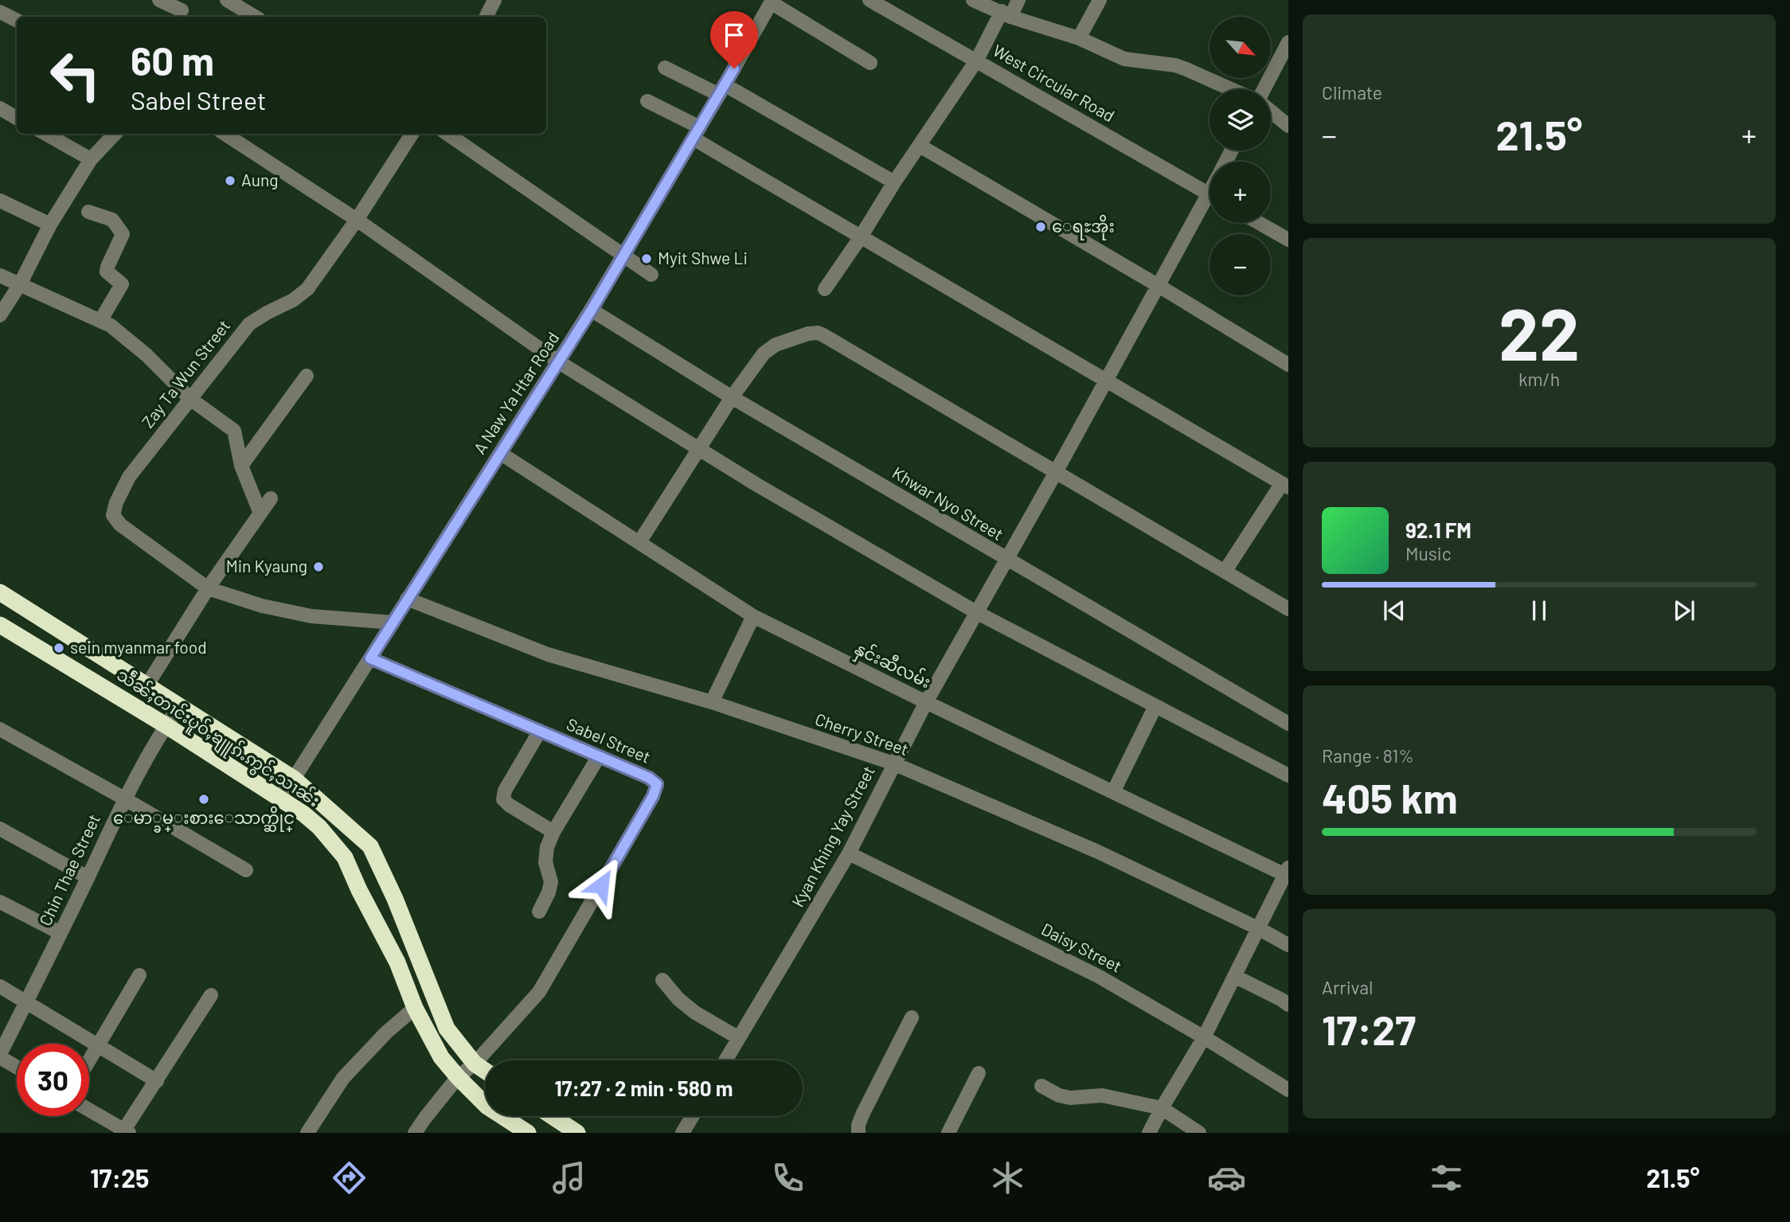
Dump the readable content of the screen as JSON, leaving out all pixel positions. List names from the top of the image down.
{
  "streets": {
    "highway": ["သဵႅၼ်ႈတၢင်းပူဝ်ႇၶျူၵ်ႉဢွင်ႇသၢၼ်း"],
    "street": [
      "West Circular Road",
      "Zay Ta Wun Street",
      "A Naw Ya Htar Road",
      "Khwar Nyo Street",
      "နှင်းဆီလမ်း",
      "Cherry Street",
      "Sabel Street",
      "Kyan Khing Yay Street",
      "Chin Thae Street",
      "Daisy Street"
    ]
  },
  "crossings": [
    ["A Naw Ya Htar Road", "Khwar Nyo Street"],
    ["A Naw Ya Htar Road", "နှင်းဆီလမ်း"],
    ["A Naw Ya Htar Road", "Cherry Street"],
    ["A Naw Ya Htar Road", "သဵႅၼ်ႈတၢင်းပူဝ်ႇၶျူၵ်ႉဢွင်ႇသၢၼ်း"],
    ["A Naw Ya Htar Road", "Sabel Street"],
    ["Khwar Nyo Street", "Kyan Khing Yay Street"],
    ["နှင်းဆီလမ်း", "Kyan Khing Yay Street"],
    ["Cherry Street", "Kyan Khing Yay Street"],
    ["သဵႅၼ်ႈတၢင်းပူဝ်ႇၶျူၵ်ႉဢွင်ႇသၢၼ်း", "Sabel Street"],
    ["သဵႅၼ်ႈတၢင်းပူဝ်ႇၶျူၵ်ႉဢွင်ႇသၢၼ်း", "Chin Thae Street"],
    ["Kyan Khing Yay Street", "Daisy Street"]
  ],
  "places": [
    "Aung",
    "ေရႊအိုး",
    "Myit Shwe Li",
    "Min Kyaung",
    "sein myanmar food",
    "ေမာ္ခမ္းစားေသာက္ဆိုင္"
  ],
  "north": "bottom right",
  "page": {
    "tile": [
      "Climate",
      ["22", "km/h"],
      ["Range · 81%", "405 km"],
      ["Arrival", "17:27"]
    ],
    "map_buttons": ["+", "−"],
    "turn": ["60 m", "Sabel Street"],
    "heat": ["−", "21.5°", "+"],
    "song": ["92.1 FM", "Music"],
    "limit": "30",
    "trip": "17:27 · 2 min · 580 m",
    "tabs": ["17:25", "21.5°"]
  }
}
